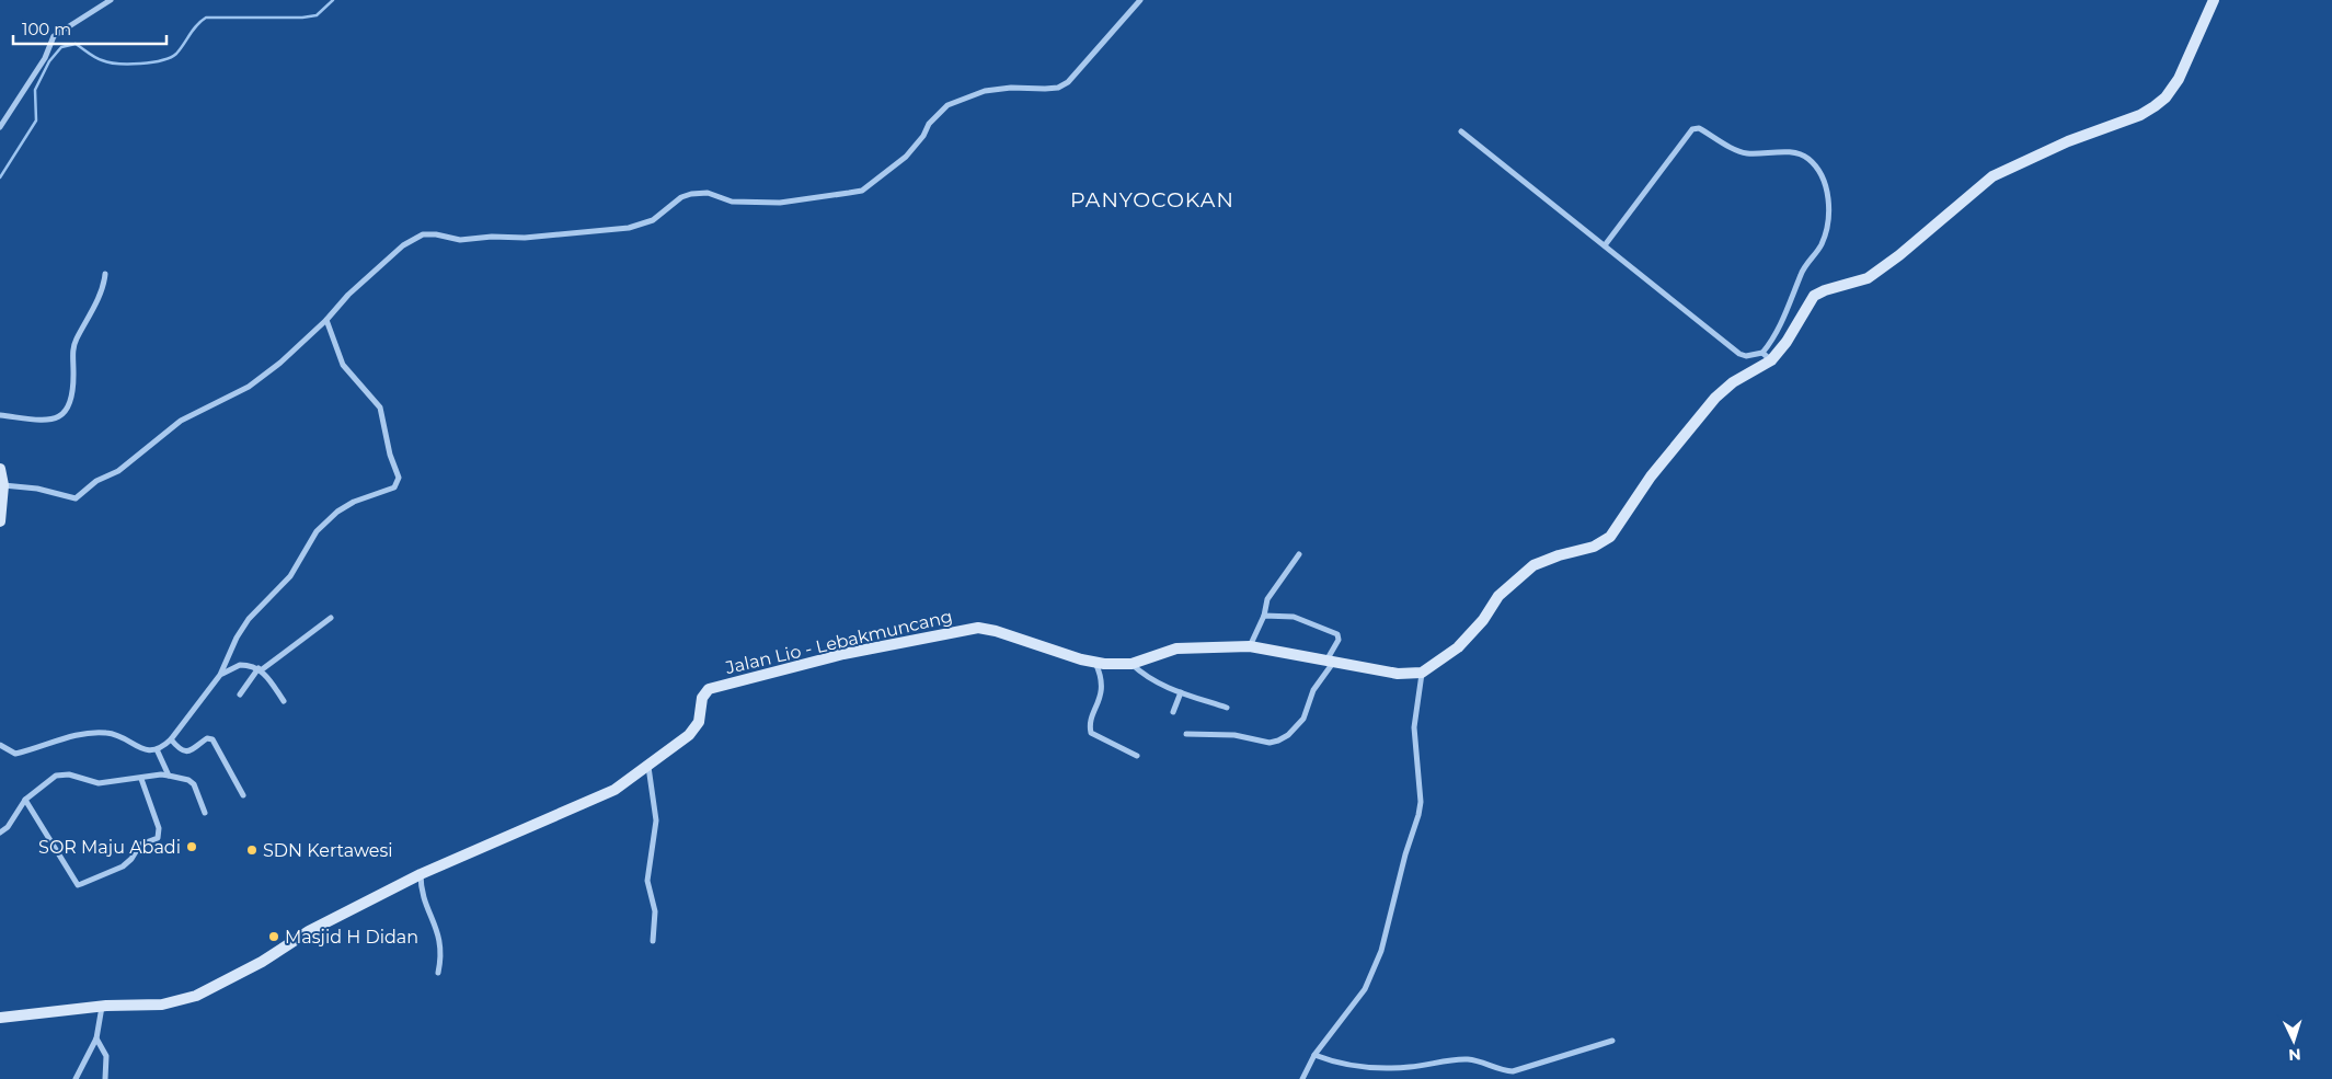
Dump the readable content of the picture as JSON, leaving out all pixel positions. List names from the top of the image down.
{
  "streets": {
    "street": ["Jalan Lio - Lebakmuncang"]
  },
  "districts": ["PANYOCOKAN"],
  "places": ["SOR Maju Abadi", "SDN Kertawesi", "Masjid H Didan"],
  "scale_bar": "100 m",
  "north": "bottom"
}
